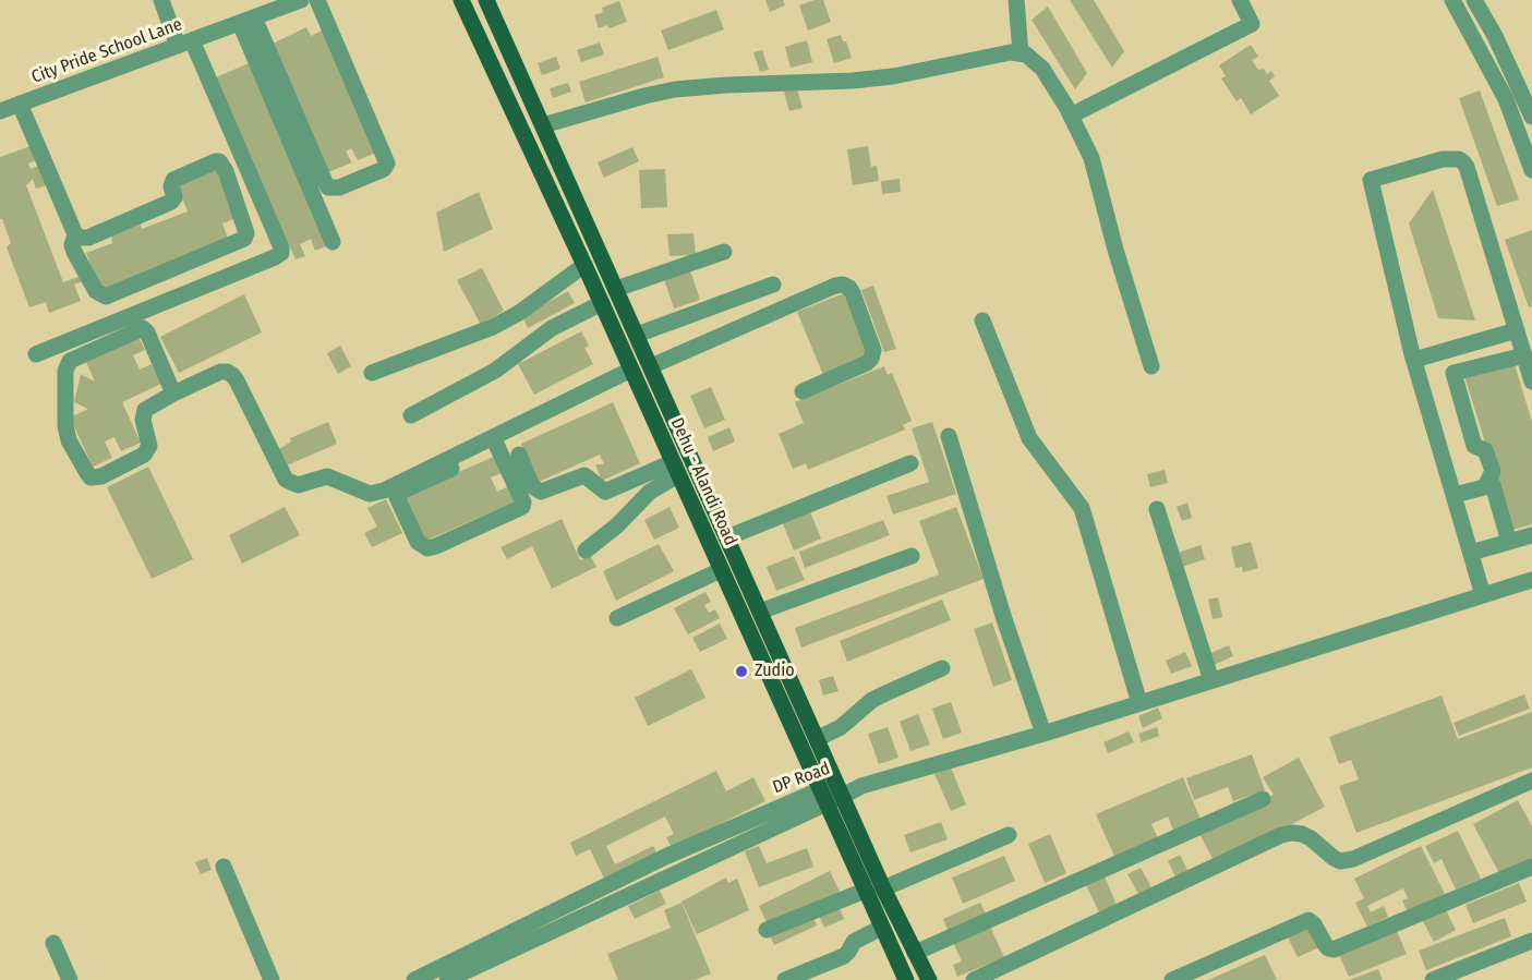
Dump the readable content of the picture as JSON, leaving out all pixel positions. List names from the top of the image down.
{
  "streets": {
    "main road": ["Dehu - Alandi Road"],
    "street": ["City Pride School Lane", "DP Road"]
  },
  "crossings": [
    ["Dehu - Alandi Road", "DP Road"]
  ],
  "places": ["Zudio"]
}
